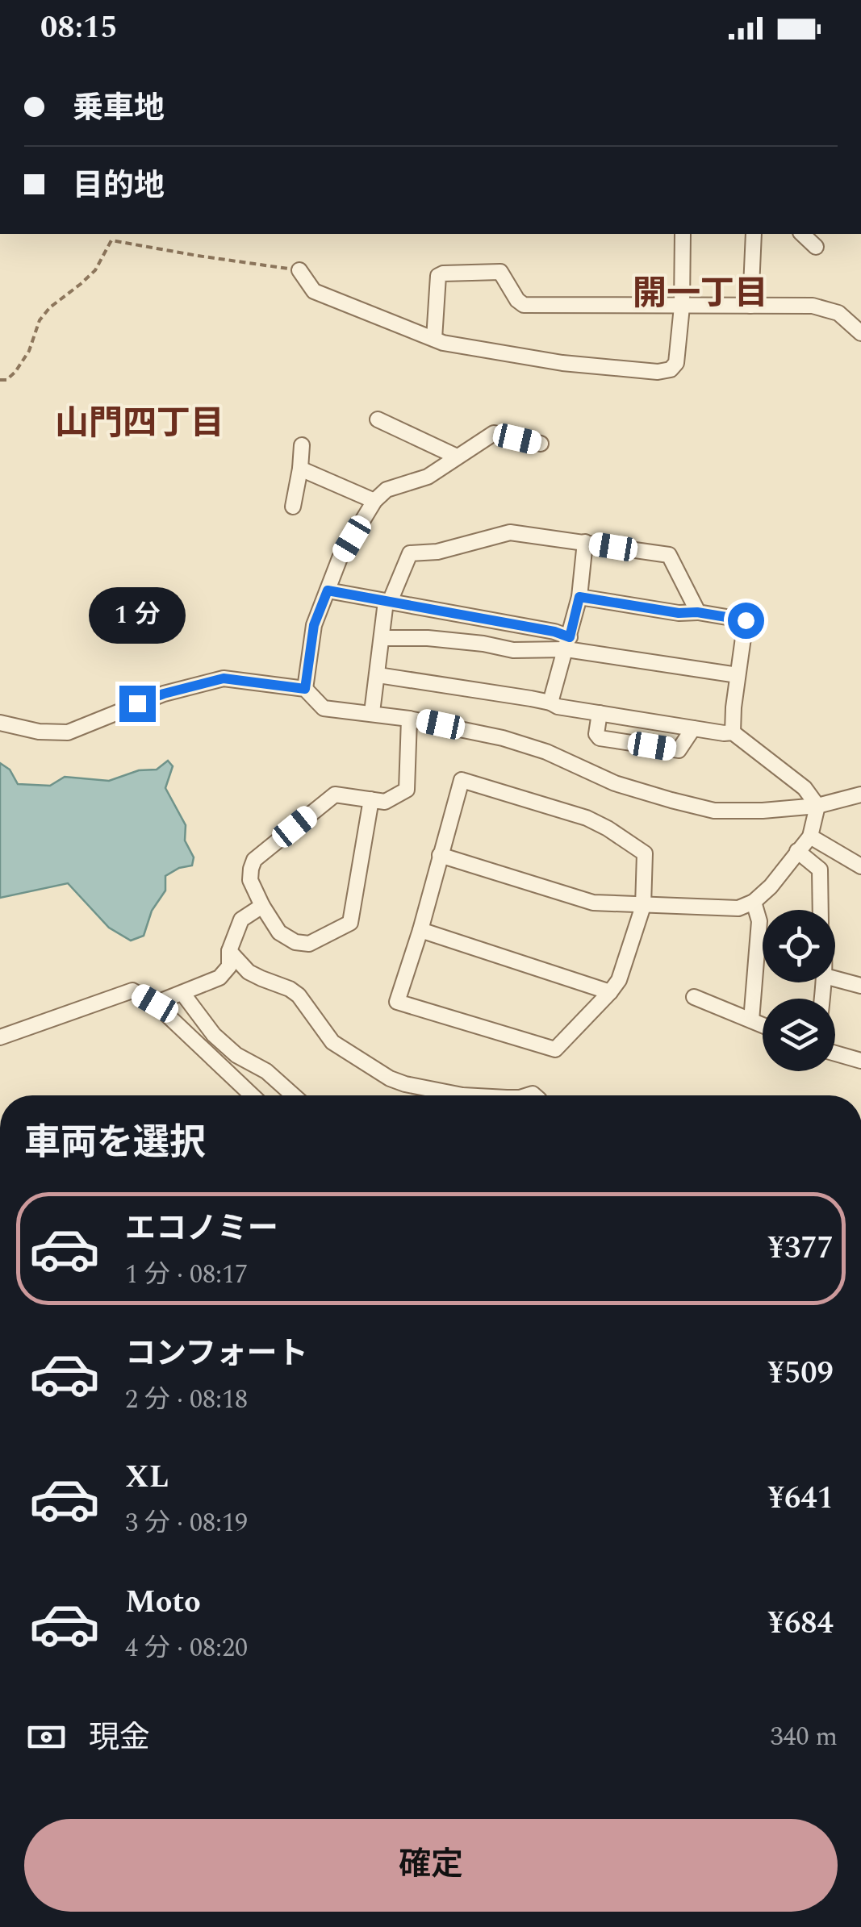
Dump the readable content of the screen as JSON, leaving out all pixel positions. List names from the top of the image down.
{
  "districts": ["開一丁目", "山門四丁目"],
  "page": {
    "status": "08:15",
    "banner": ["乗車地", "目的地"],
    "bubble": "1 分",
    "heading": "車両を選択",
    "list": [
      {
        "name": "エコノミー",
        "note": "1 分 · 08:17",
        "value": "¥377"
      },
      {
        "name": "コンフォート",
        "note": "2 分 · 08:18",
        "value": "¥509"
      },
      {
        "name": "XL",
        "note": "3 分 · 08:19",
        "value": "¥641"
      },
      {
        "name": "Moto",
        "note": "4 分 · 08:20",
        "value": "¥684"
      }
    ],
    "pay": ["現金", "340 m"],
    "buttons": "確定"
  }
}
